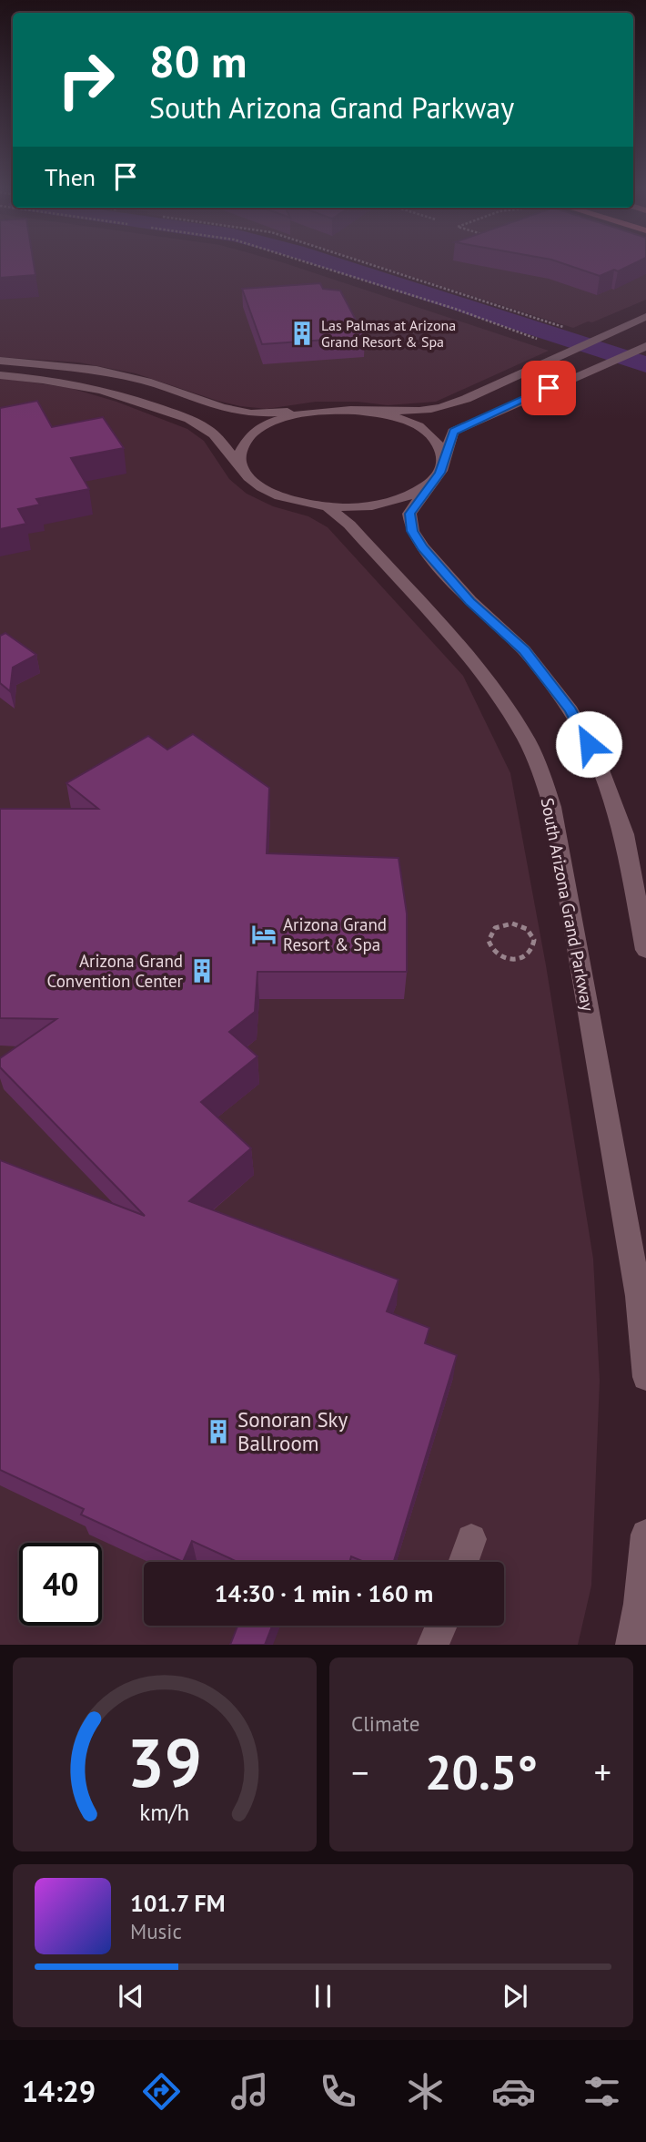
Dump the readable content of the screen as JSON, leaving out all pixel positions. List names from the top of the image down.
{
  "streets": {
    "street": ["South Arizona Grand Parkway"]
  },
  "places": {
    "building": ["Las Palmas at Arizona Grand Resort & Spa", "Arizona Grand Convention Center", "Sonoran Sky Ballroom"],
    "hotel": ["Arizona Grand Resort & Spa"]
  },
  "page": {
    "turn": ["80 m", "South Arizona Grand Parkway"],
    "then": "Then",
    "limit": "40",
    "trip": "14:30 · 1 min · 160 m",
    "tile": "Climate",
    "heat": ["−", "20.5°", "+"],
    "song": ["101.7 FM", "Music"],
    "tabs": "14:29",
    "gauge": ["39", "km/h"]
  }
}
